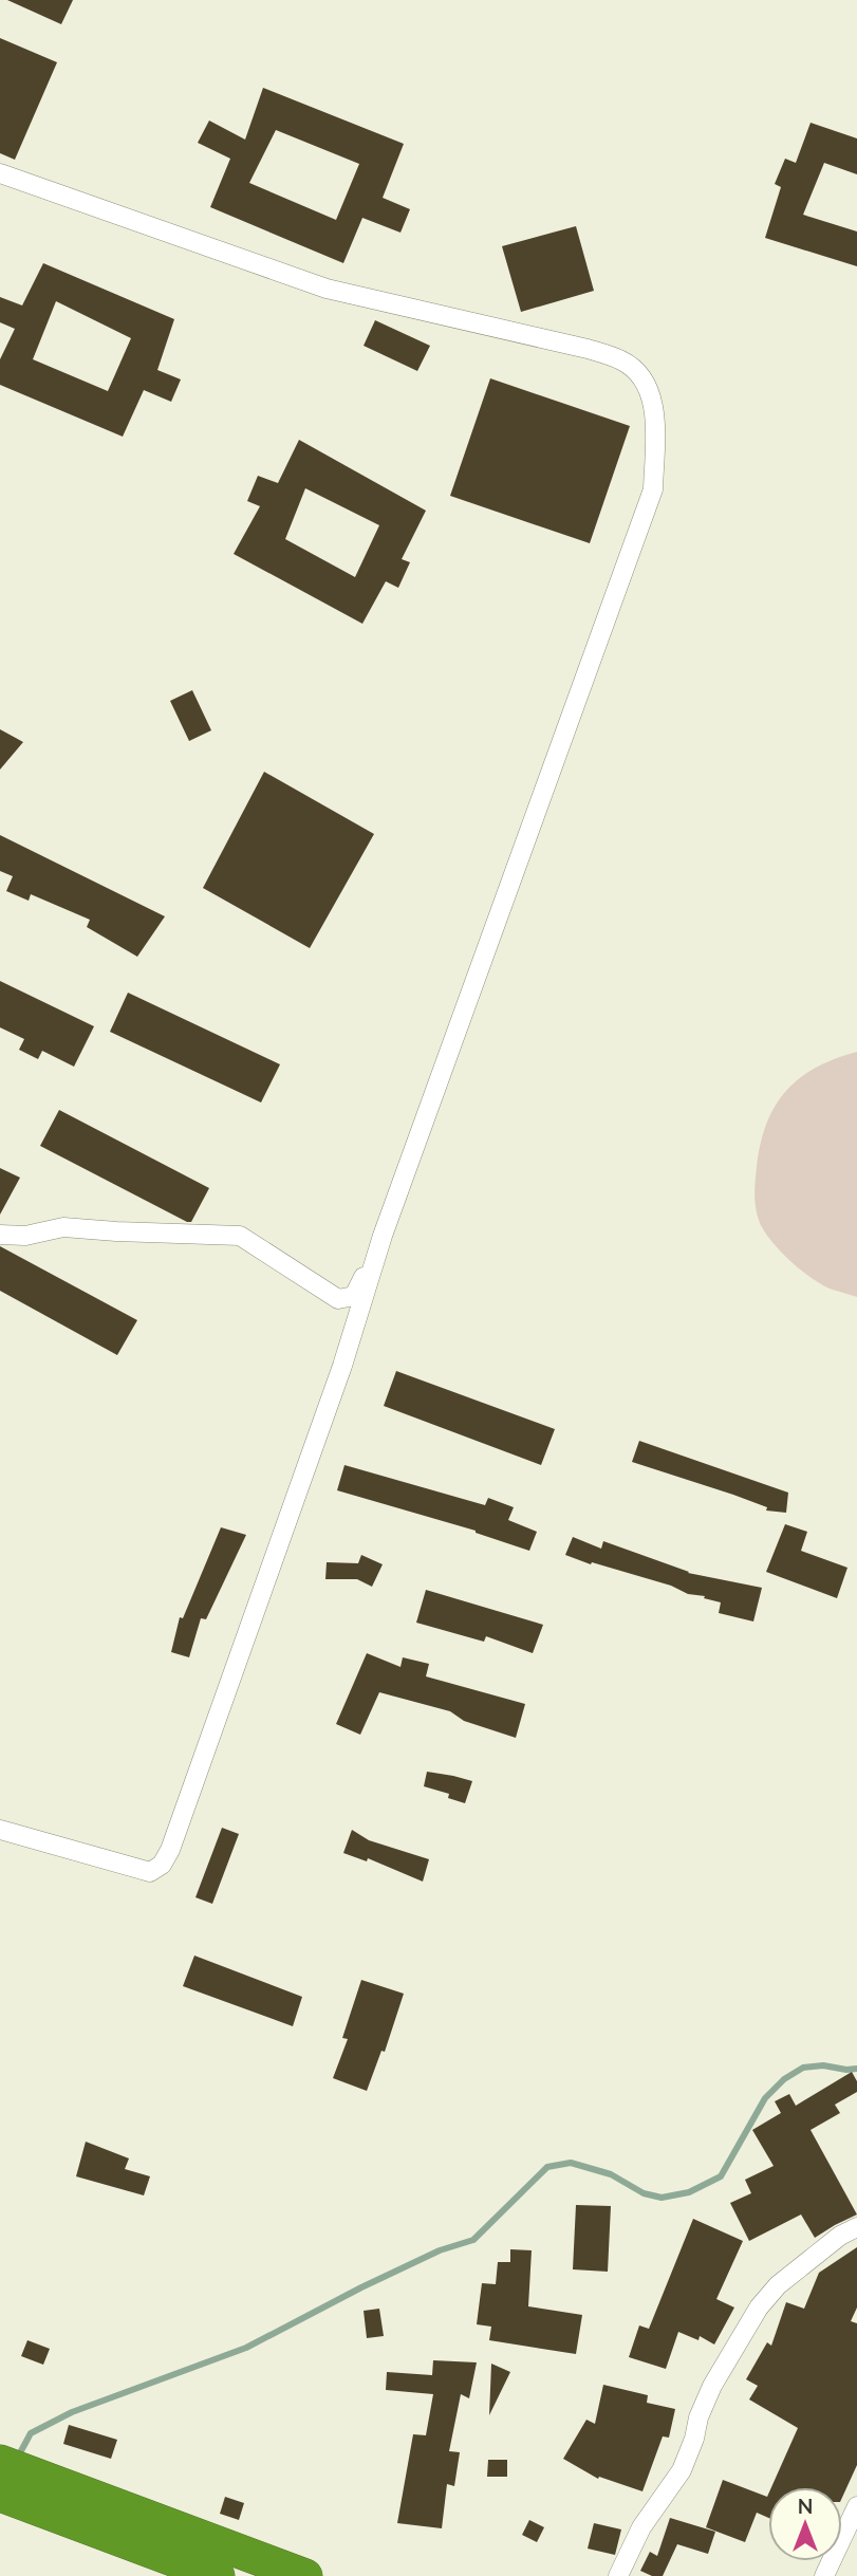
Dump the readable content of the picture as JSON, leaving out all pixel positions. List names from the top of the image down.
{
  "north": "top"
}
